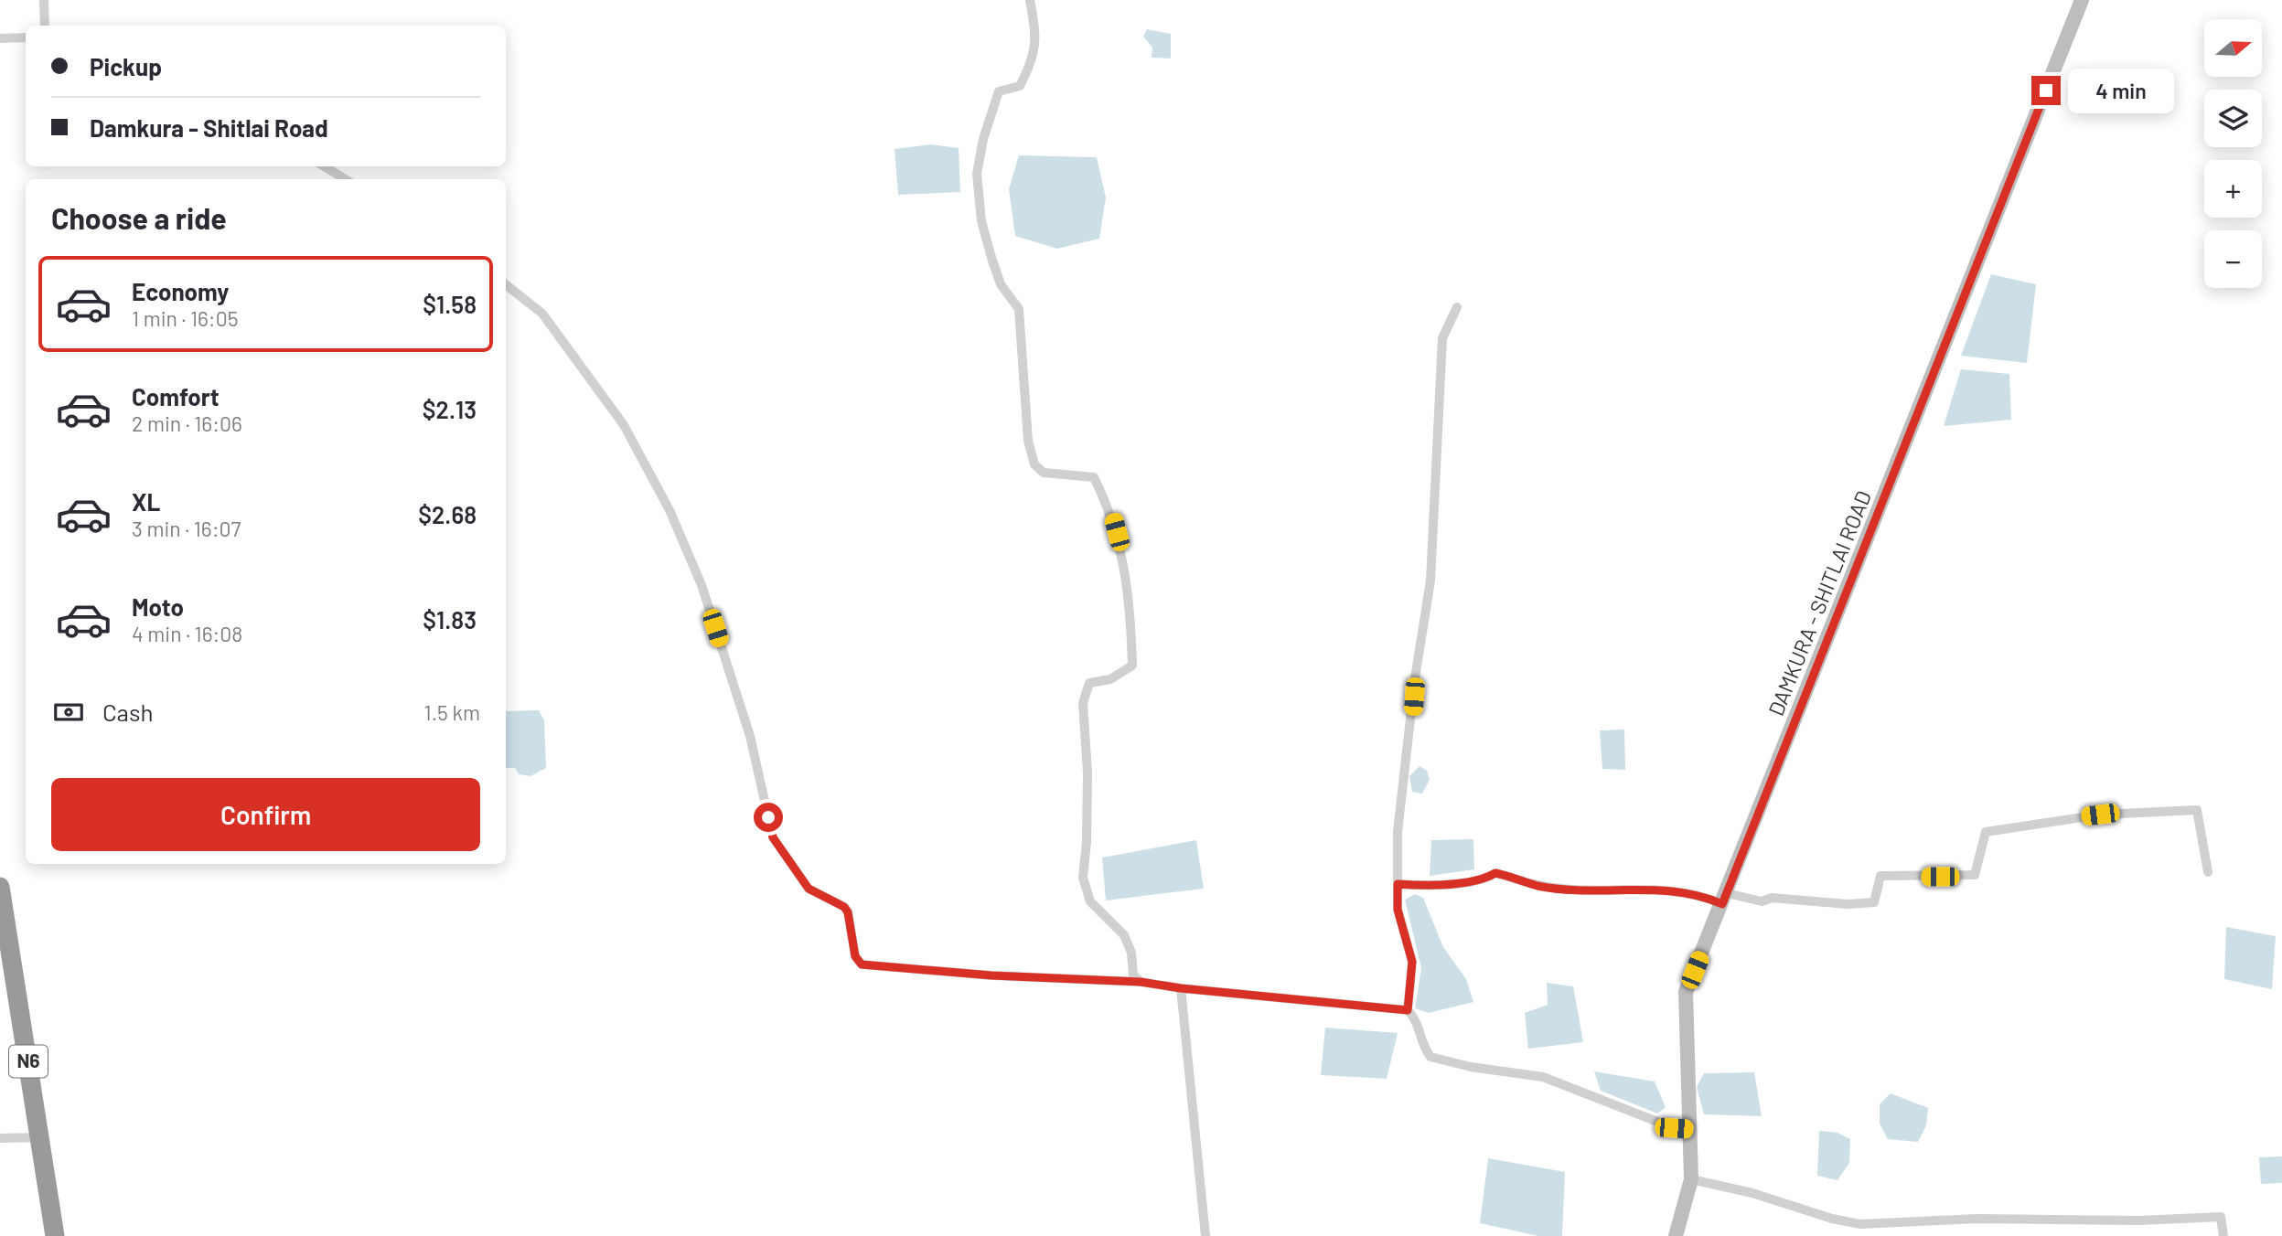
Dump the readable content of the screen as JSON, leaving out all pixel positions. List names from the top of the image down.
{
  "streets": {
    "highway": ["N6"],
    "street": ["DAMKURA - SHITLAI ROAD"]
  },
  "north": "right",
  "page": {
    "map_buttons": ["+", "−"],
    "banner": ["Pickup", "Damkura - Shitlai Road"],
    "bubble": "4 min",
    "heading": "Choose a ride",
    "list": [
      {
        "name": "Economy",
        "note": "1 min · 16:05",
        "value": "$1.58"
      },
      {
        "name": "Comfort",
        "note": "2 min · 16:06",
        "value": "$2.13"
      },
      {
        "name": "XL",
        "note": "3 min · 16:07",
        "value": "$2.68"
      },
      {
        "name": "Moto",
        "note": "4 min · 16:08",
        "value": "$1.83"
      }
    ],
    "pay": ["Cash", "1.5 km"],
    "buttons": "Confirm"
  }
}
